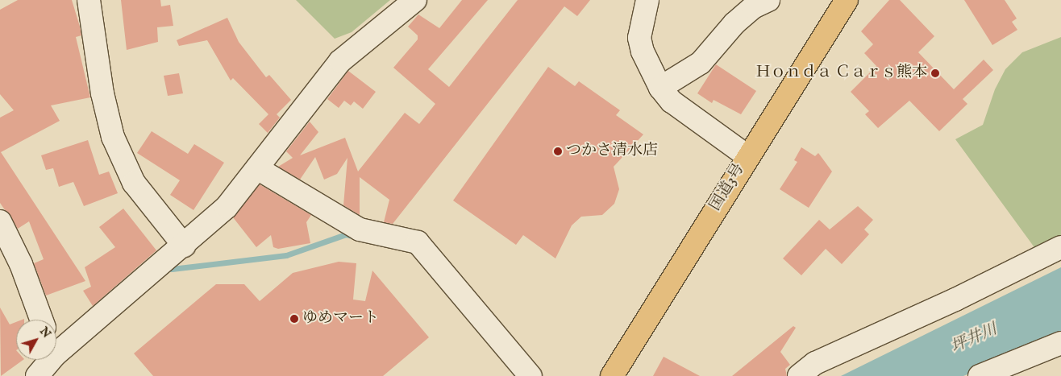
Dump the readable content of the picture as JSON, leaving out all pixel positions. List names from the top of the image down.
{
  "streets": {
    "highway": ["国道3号"]
  },
  "water": ["坪井川"],
  "places": ["Ｈｏｎｄａ Ｃａｒｓ熊本", "つかさ清水店", "ゆめマート"],
  "north": "top right"
}
